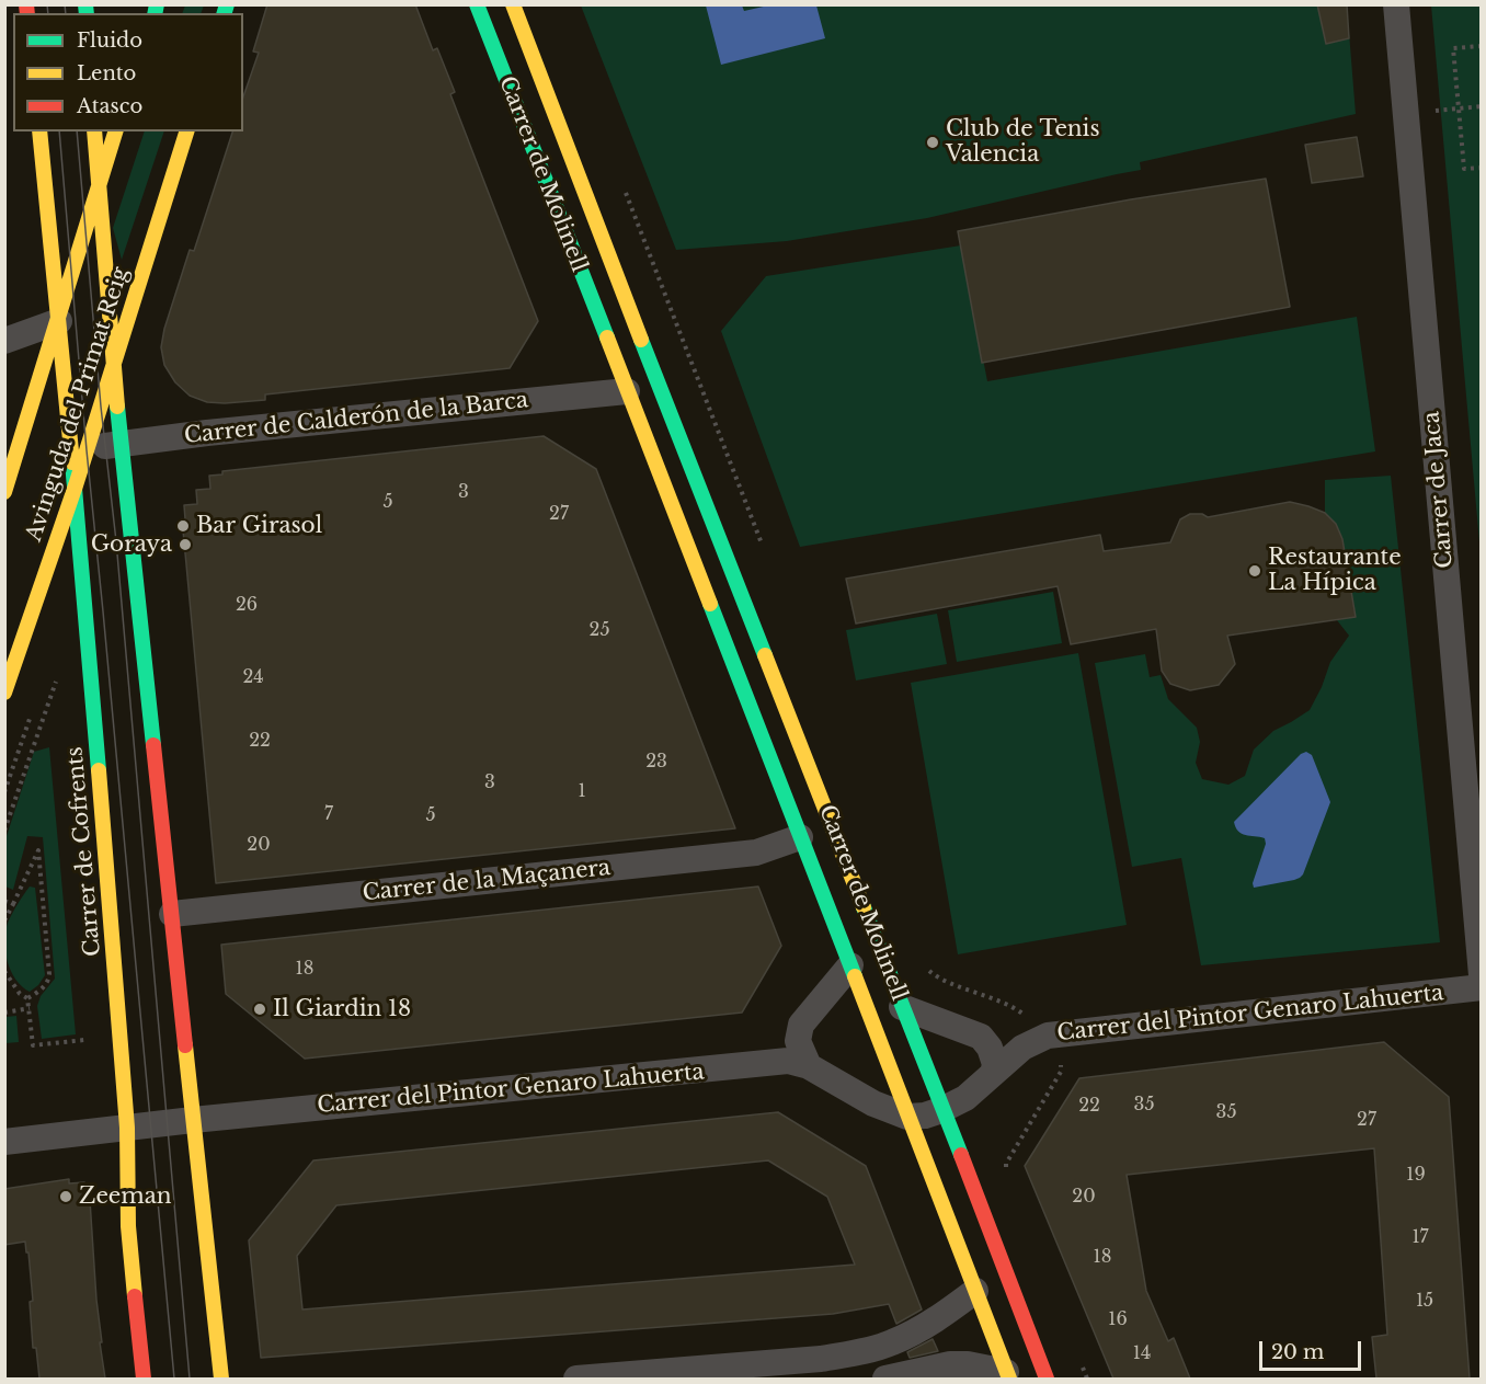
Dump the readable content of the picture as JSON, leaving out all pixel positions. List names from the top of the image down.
{
  "streets": {
    "street": [
      "Carrer de Molinell",
      "Avinguda del Primat Reig",
      "Carrer de Calderón de la Barca",
      "Carrer de Jaca",
      "Carrer de Cofrents",
      "Carrer de la Maçanera",
      "Carrer del Pintor Genaro Lahuerta"
    ]
  },
  "crossings": [
    ["Carrer de Molinell", "Carrer de Calderón de la Barca"],
    ["Carrer de Molinell", "Carrer de la Maçanera"],
    ["Carrer de Molinell", "Carrer del Pintor Genaro Lahuerta"],
    ["Avinguda del Primat Reig", "Carrer de Calderón de la Barca"],
    ["Avinguda del Primat Reig", "Carrer de Cofrents"],
    ["Carrer de Cofrents", "Carrer del Pintor Genaro Lahuerta"]
  ],
  "places": [
    "Club de Tenis Valencia",
    "Bar Girasol",
    "Goraya",
    "Restaurante La Hípica",
    "Il Giardin 18",
    "Zeeman"
  ],
  "house_numbers": [
    "3",
    "5",
    "27",
    "26",
    "25",
    "24",
    "22",
    "23",
    "3",
    "1",
    "7",
    "5",
    "20",
    "18",
    "35",
    "22",
    "35",
    "27",
    "19",
    "20",
    "17",
    "18",
    "15",
    "16",
    "14"
  ],
  "legend": ["Fluido", "Lento", "Atasco"],
  "scale_bar": "20 m"
}
